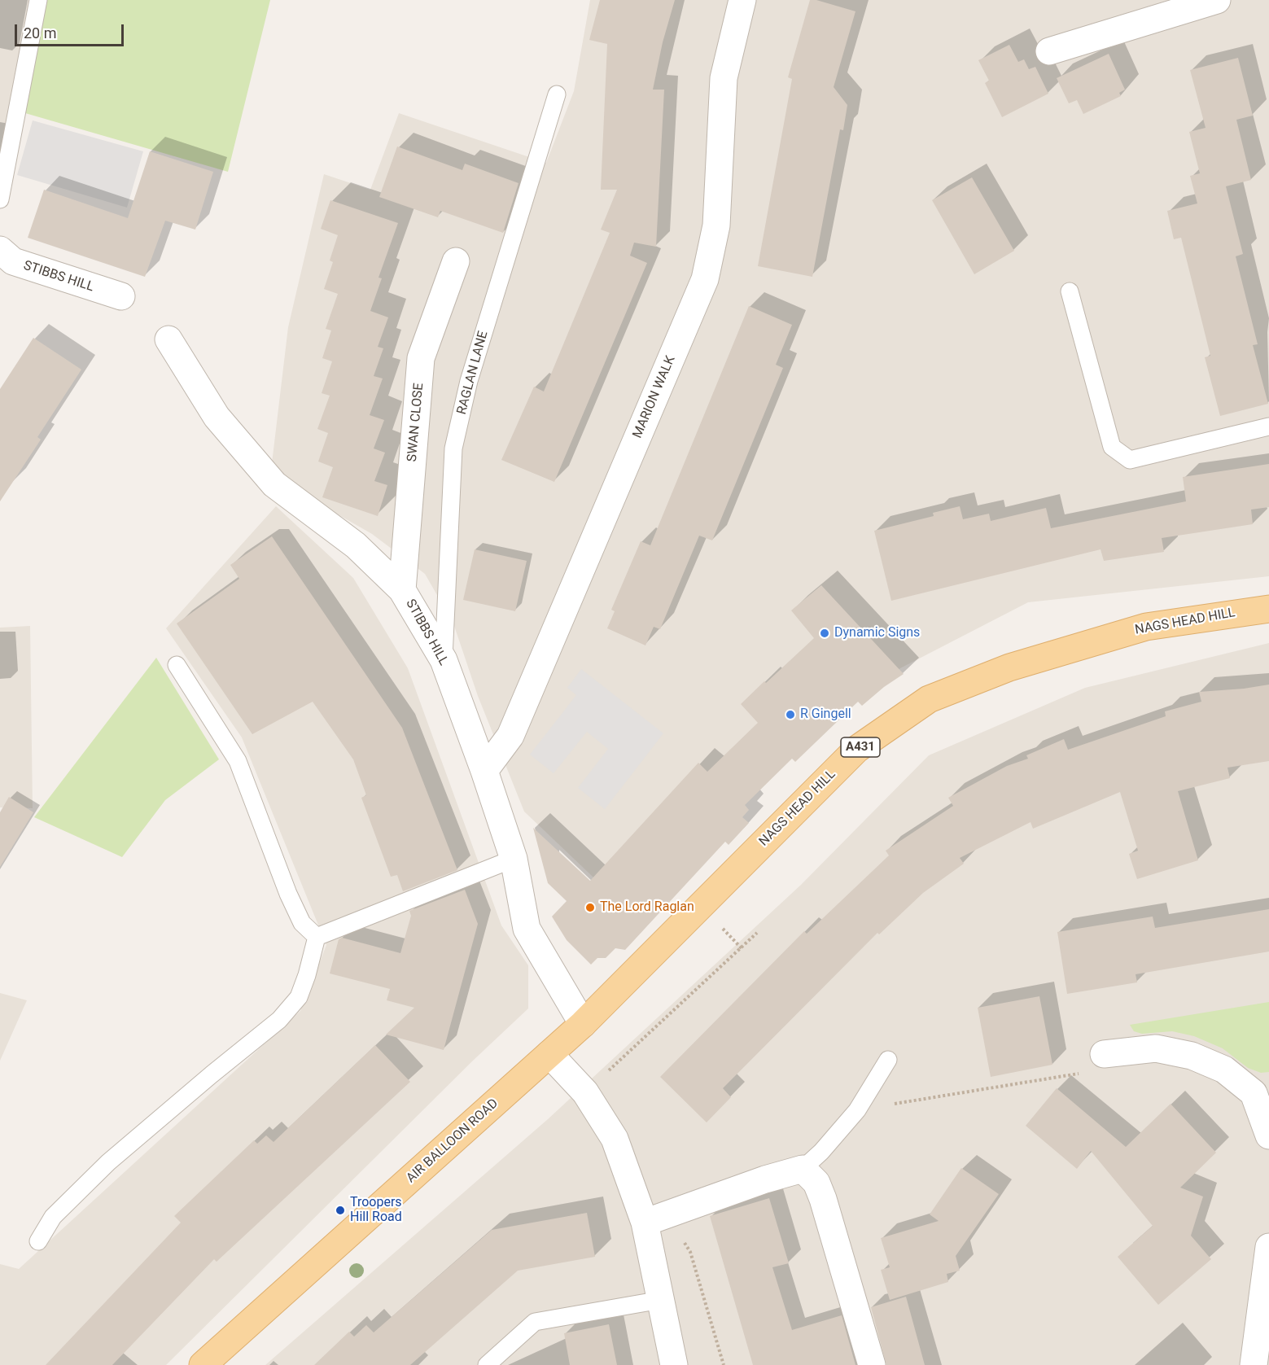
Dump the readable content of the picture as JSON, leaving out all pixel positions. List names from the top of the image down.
{
  "streets": {
    "main road": ["NAGS HEAD HILL", "A431", "AIR BALLOON ROAD"],
    "street": ["STIBBS HILL", "MARION WALK", "SWAN CLOSE"],
    "lane": ["RAGLAN LANE"]
  },
  "crossings": [
    ["STIBBS HILL", "RAGLAN LANE"],
    ["STIBBS HILL", "MARION WALK"],
    ["STIBBS HILL", "SWAN CLOSE"],
    ["STIBBS HILL", "NAGS HEAD HILL"],
    ["NAGS HEAD HILL", "AIR BALLOON ROAD"]
  ],
  "places": [
    "Dynamic Signs",
    "R Gingell",
    "The Lord Raglan",
    "Troopers Hill Road"
  ],
  "scale_bar": "20 m"
}
